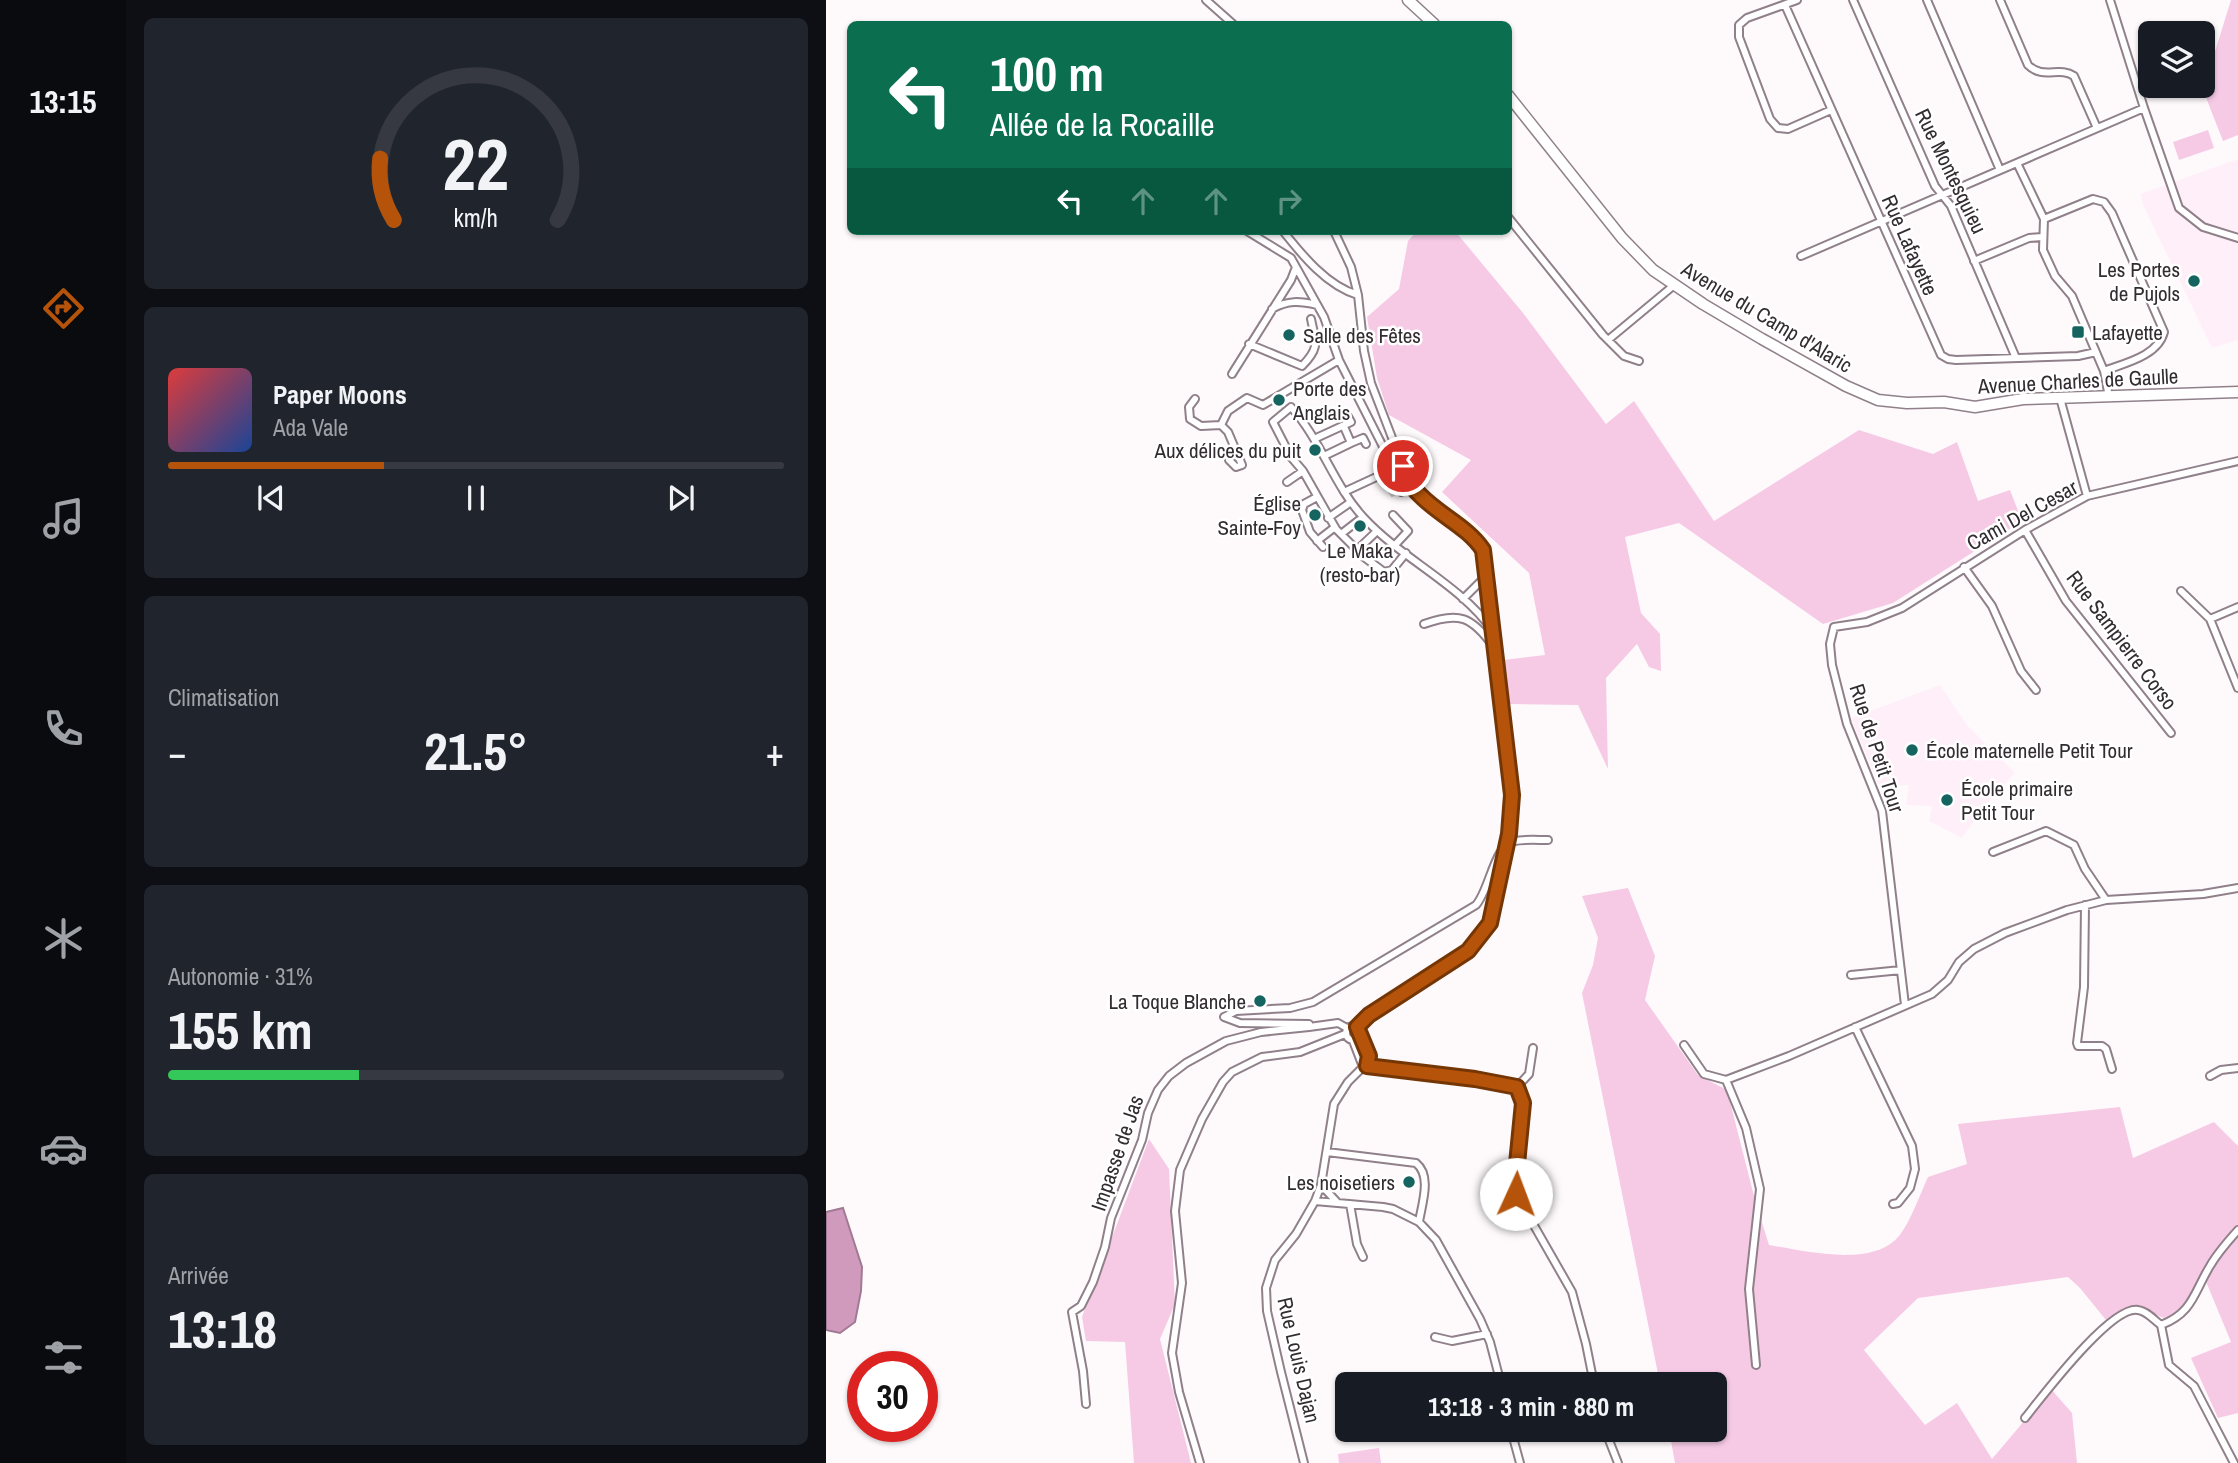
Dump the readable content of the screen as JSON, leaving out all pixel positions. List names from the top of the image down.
{
  "streets": {
    "main road": ["Avenue du Camp d'Alaric", "Avenue Charles de Gaulle"],
    "street": [
      "Rue Montesquieu",
      "Rue Lafayette",
      "Cami Del Cesar",
      "Rue Sampierre Corso",
      "Rue de Petit Tour",
      "Impasse de Jas",
      "Rue Louis Dajan"
    ]
  },
  "crossings": [
    ["Rue Montesquieu", "Rue Lafayette"],
    ["Avenue du Camp d'Alaric", "Avenue Charles de Gaulle"],
    ["Cami Del Cesar", "Rue Sampierre Corso"],
    ["Cami Del Cesar", "Rue de Petit Tour"]
  ],
  "places": {
    "other": [
      "Les Portes de Pujols",
      "Salle des Fêtes",
      "Porte des Anglais",
      "Aux délices du puit",
      "Église Sainte-Foy",
      "Le Maka (resto-bar)",
      "École maternelle Petit Tour",
      "École primaire Petit Tour",
      "La Toque Blanche",
      "Les noisetiers"
    ],
    "transit": ["Lafayette"]
  },
  "page": {
    "tabs": "13:15",
    "turn": ["100 m", "Allée de la Rocaille"],
    "song": ["Paper Moons", "Ada Vale"],
    "tile": [
      "Climatisation",
      ["Autonomie · 31%", "155 km"],
      ["Arrivée", "13:18"]
    ],
    "heat": ["−", "21.5°", "+"],
    "limit": "30",
    "trip": "13:18 · 3 min · 880 m",
    "gauge": ["22", "km/h"]
  }
}
